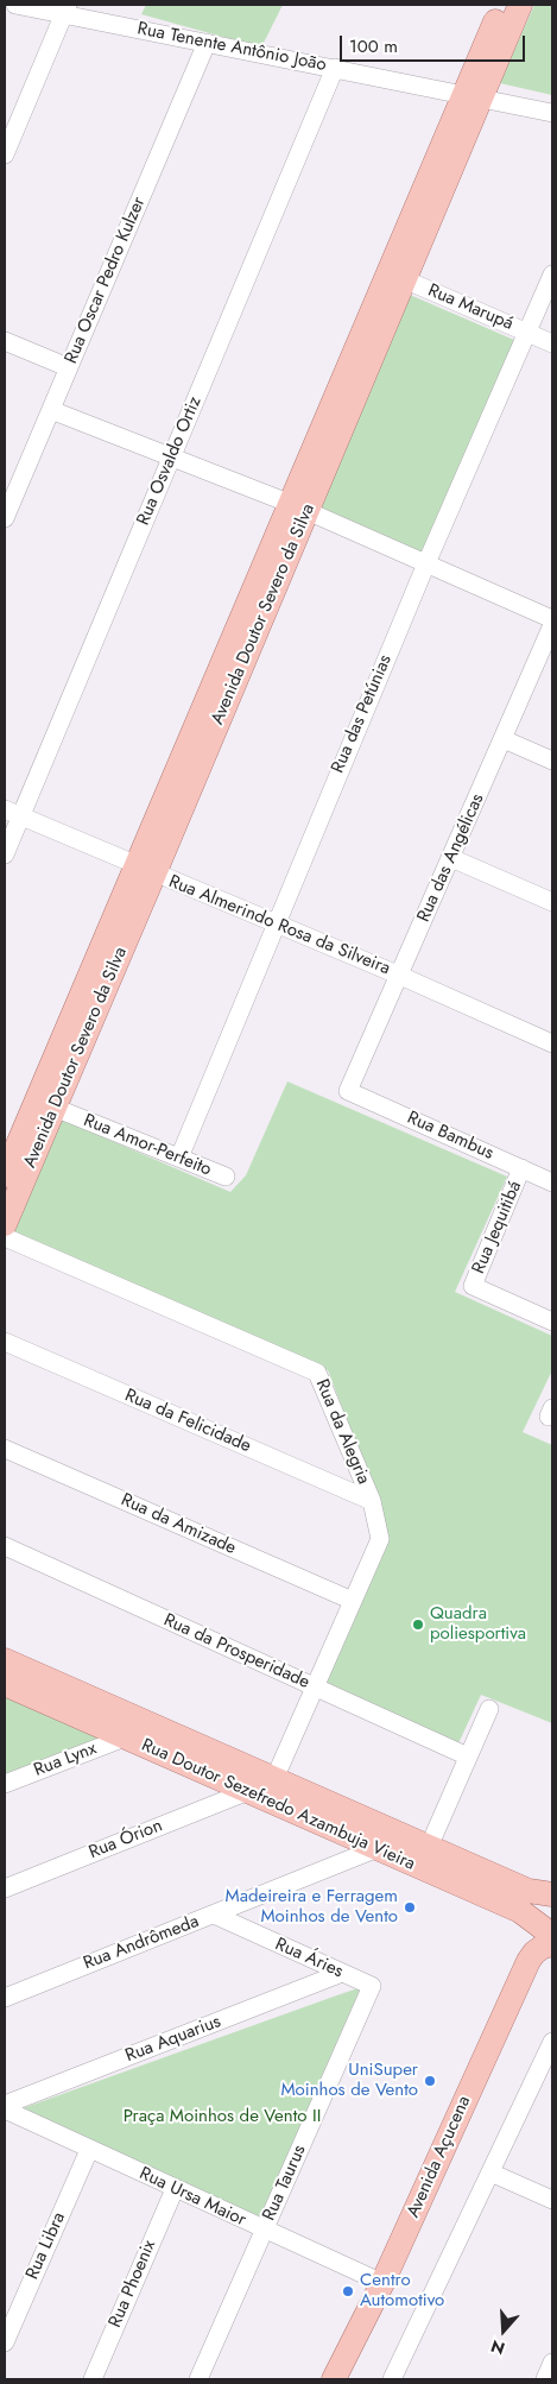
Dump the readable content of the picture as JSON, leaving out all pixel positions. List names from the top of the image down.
{
  "streets": {
    "main road": ["Avenida Doutor Severo da Silva", "Rua Doutor Sezefredo Azambuja Vieira", "Avenida Açucena"],
    "street": [
      "Rua Tenente Antônio João",
      "Rua Oscar Pedro Kulzer",
      "Rua Marupá",
      "Rua Osvaldo Ortiz",
      "Rua das Petúnias",
      "Rua das Angélicas",
      "Rua Almerindo Rosa da Silveira",
      "Rua Bambus",
      "Rua Amor-Perfeito",
      "Rua Jequitibá",
      "Rua da Felicidade",
      "Rua da Alegria",
      "Rua da Amizade",
      "Rua da Prosperidade",
      "Rua Lynx",
      "Rua Órion",
      "Rua Andrômeda",
      "Rua Áries",
      "Rua Aquarius",
      "Rua Taurus",
      "Rua Ursa Maior",
      "Rua Libra",
      "Rua Phoenix"
    ]
  },
  "crossings": [
    ["Rua Tenente Antônio João", "Rua Oscar Pedro Kulzer"],
    ["Rua Tenente Antônio João", "Rua Osvaldo Ortiz"],
    ["Rua Tenente Antônio João", "Avenida Doutor Severo da Silva"],
    ["Rua Marupá", "Avenida Doutor Severo da Silva"],
    ["Rua Marupá", "Rua das Petúnias"],
    ["Rua Osvaldo Ortiz", "Rua Almerindo Rosa da Silveira"],
    ["Avenida Doutor Severo da Silva", "Rua Almerindo Rosa da Silveira"],
    ["Avenida Doutor Severo da Silva", "Rua Amor-Perfeito"],
    ["Rua das Petúnias", "Rua Almerindo Rosa da Silveira"],
    ["Rua das Petúnias", "Rua Amor-Perfeito"],
    ["Rua das Angélicas", "Rua Almerindo Rosa da Silveira"],
    ["Rua das Angélicas", "Rua Bambus"],
    ["Rua Bambus", "Rua Jequitibá"],
    ["Rua da Felicidade", "Rua da Alegria"],
    ["Rua da Alegria", "Rua da Amizade"],
    ["Rua da Alegria", "Rua da Prosperidade"],
    ["Rua da Alegria", "Rua Doutor Sezefredo Azambuja Vieira"],
    ["Rua Lynx", "Rua Doutor Sezefredo Azambuja Vieira"],
    ["Rua Doutor Sezefredo Azambuja Vieira", "Rua Órion"],
    ["Rua Doutor Sezefredo Azambuja Vieira", "Rua Andrômeda"],
    ["Rua Andrômeda", "Rua Áries"],
    ["Rua Áries", "Rua Aquarius"],
    ["Rua Áries", "Rua Taurus"],
    ["Rua Aquarius", "Rua Ursa Maior"],
    ["Avenida Açucena", "Rua Ursa Maior"],
    ["Rua Taurus", "Rua Ursa Maior"],
    ["Rua Ursa Maior", "Rua Libra"],
    ["Rua Ursa Maior", "Rua Phoenix"]
  ],
  "parks": ["Praça Moinhos de Vento II"],
  "places": [
    "Quadra poliesportiva",
    "Madeireira e Ferragem Moinhos de Vento",
    "UniSuper Moinhos de Vento",
    "Centro Automotivo"
  ],
  "scale_bar": "100 m",
  "north": "bottom"
}
